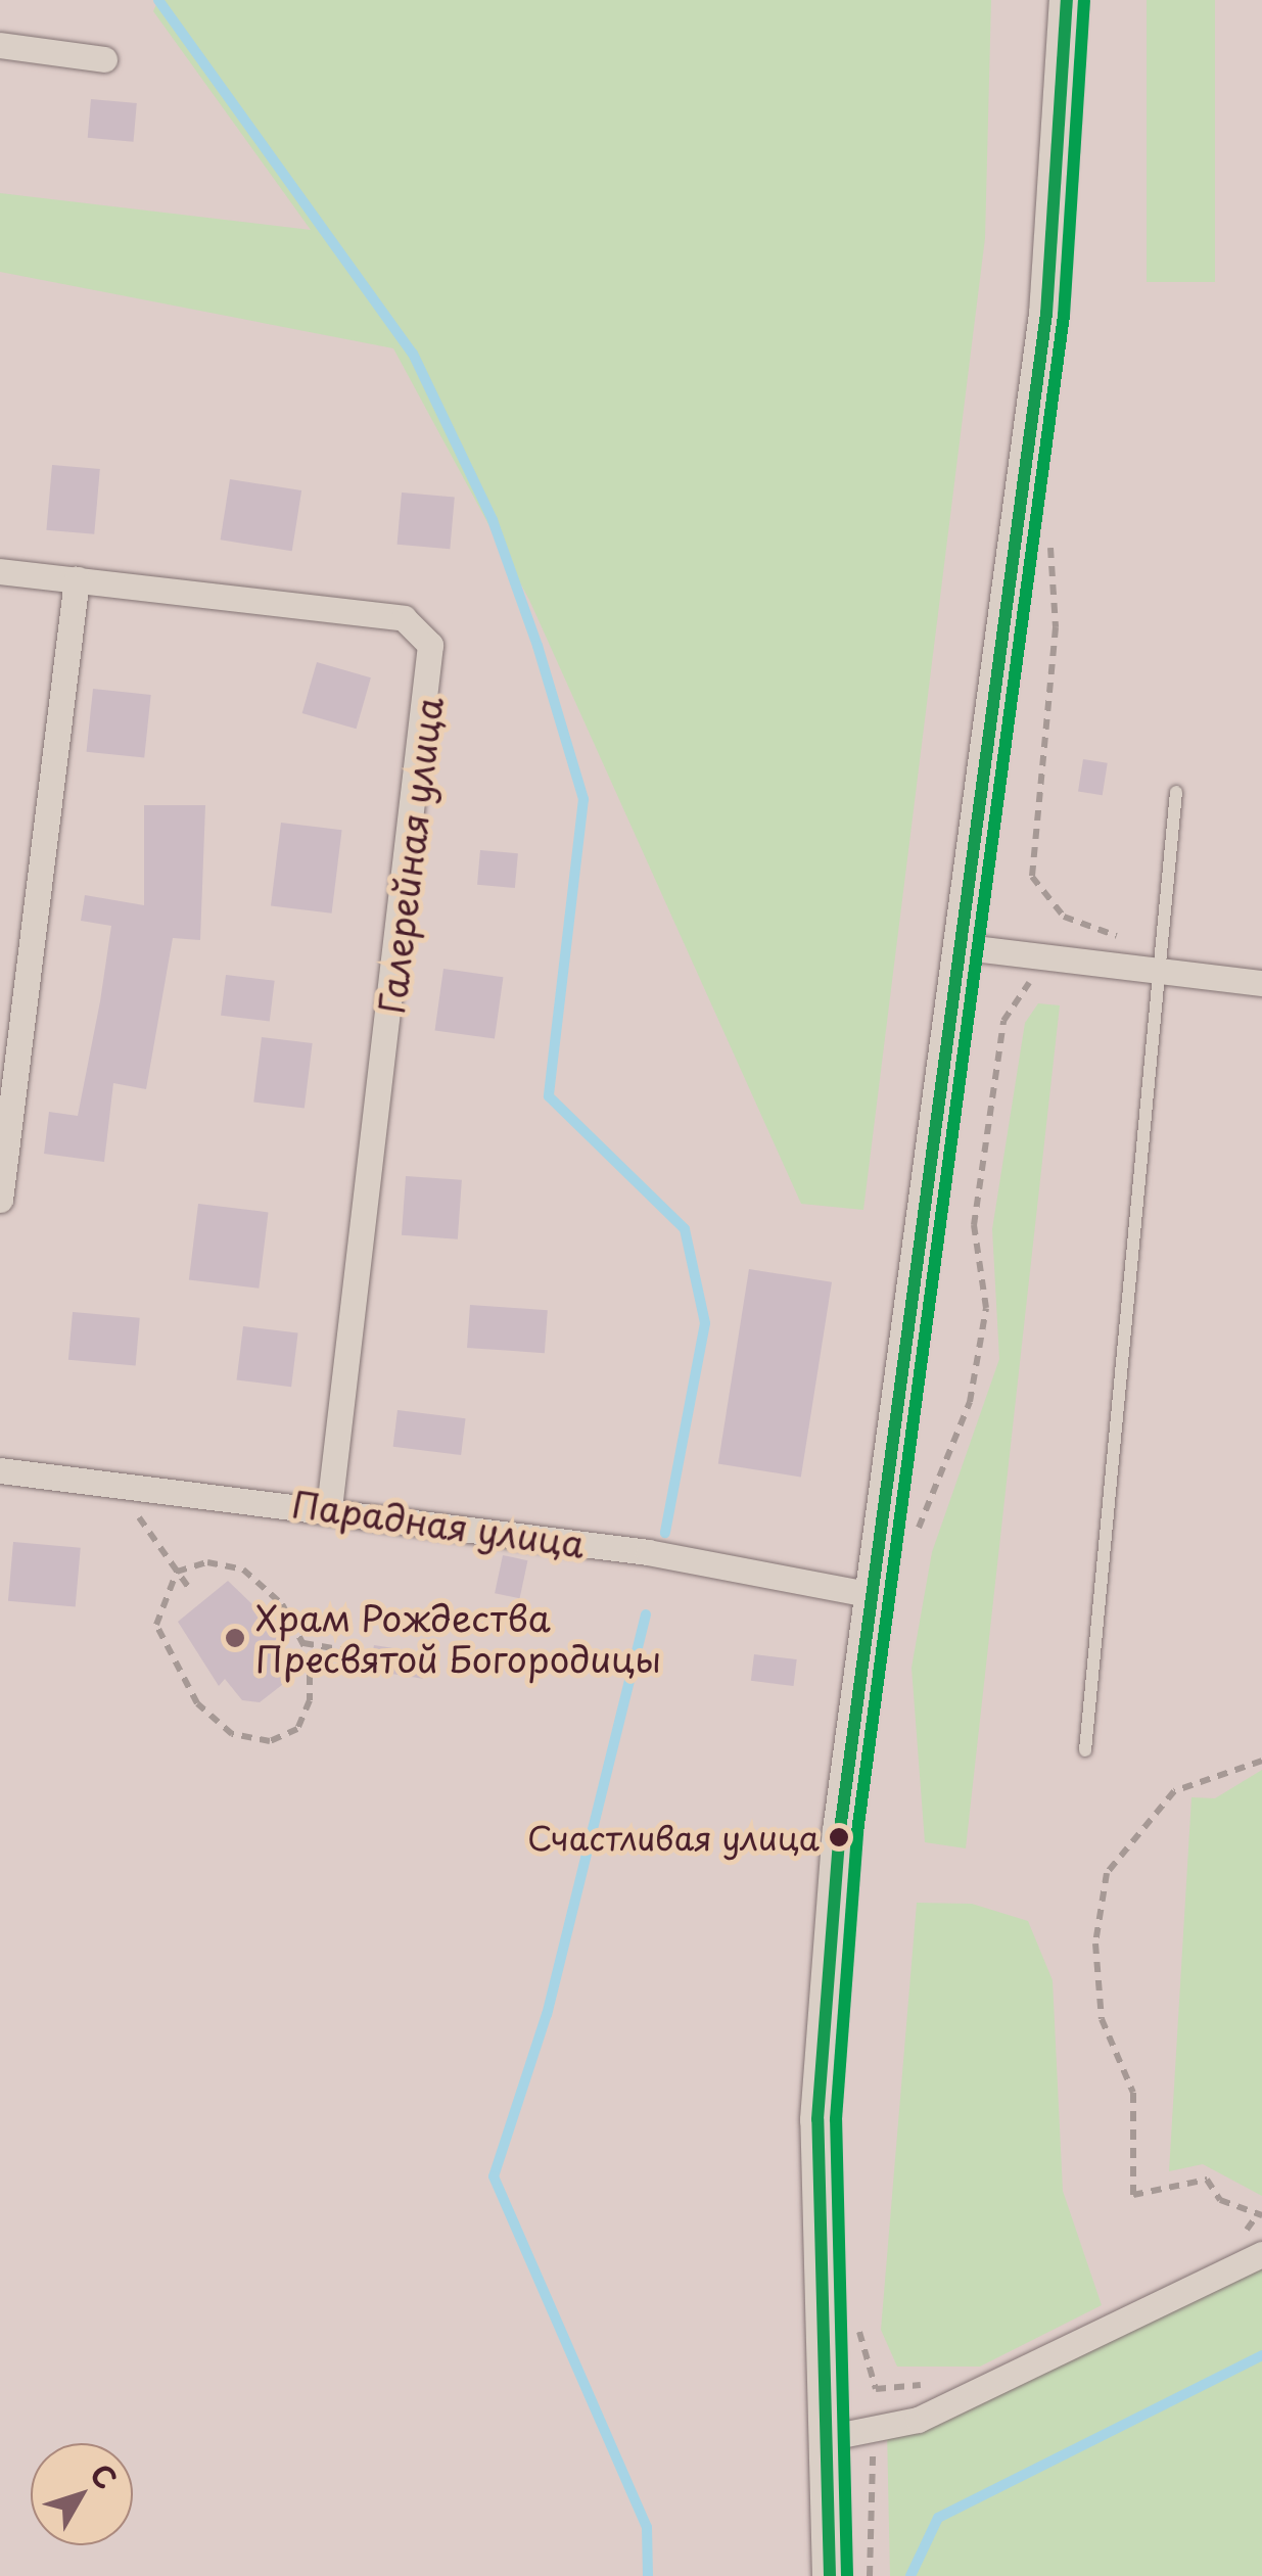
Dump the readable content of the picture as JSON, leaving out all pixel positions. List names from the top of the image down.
{
  "streets": {
    "street": ["Галерейная улица", "Парадная улица"]
  },
  "crossings": [
    ["Галерейная улица", "Парадная улица"]
  ],
  "places": ["Храм Рождества Пресвятой Богородицы", "Счастливая улица"],
  "north": "top right"
}
